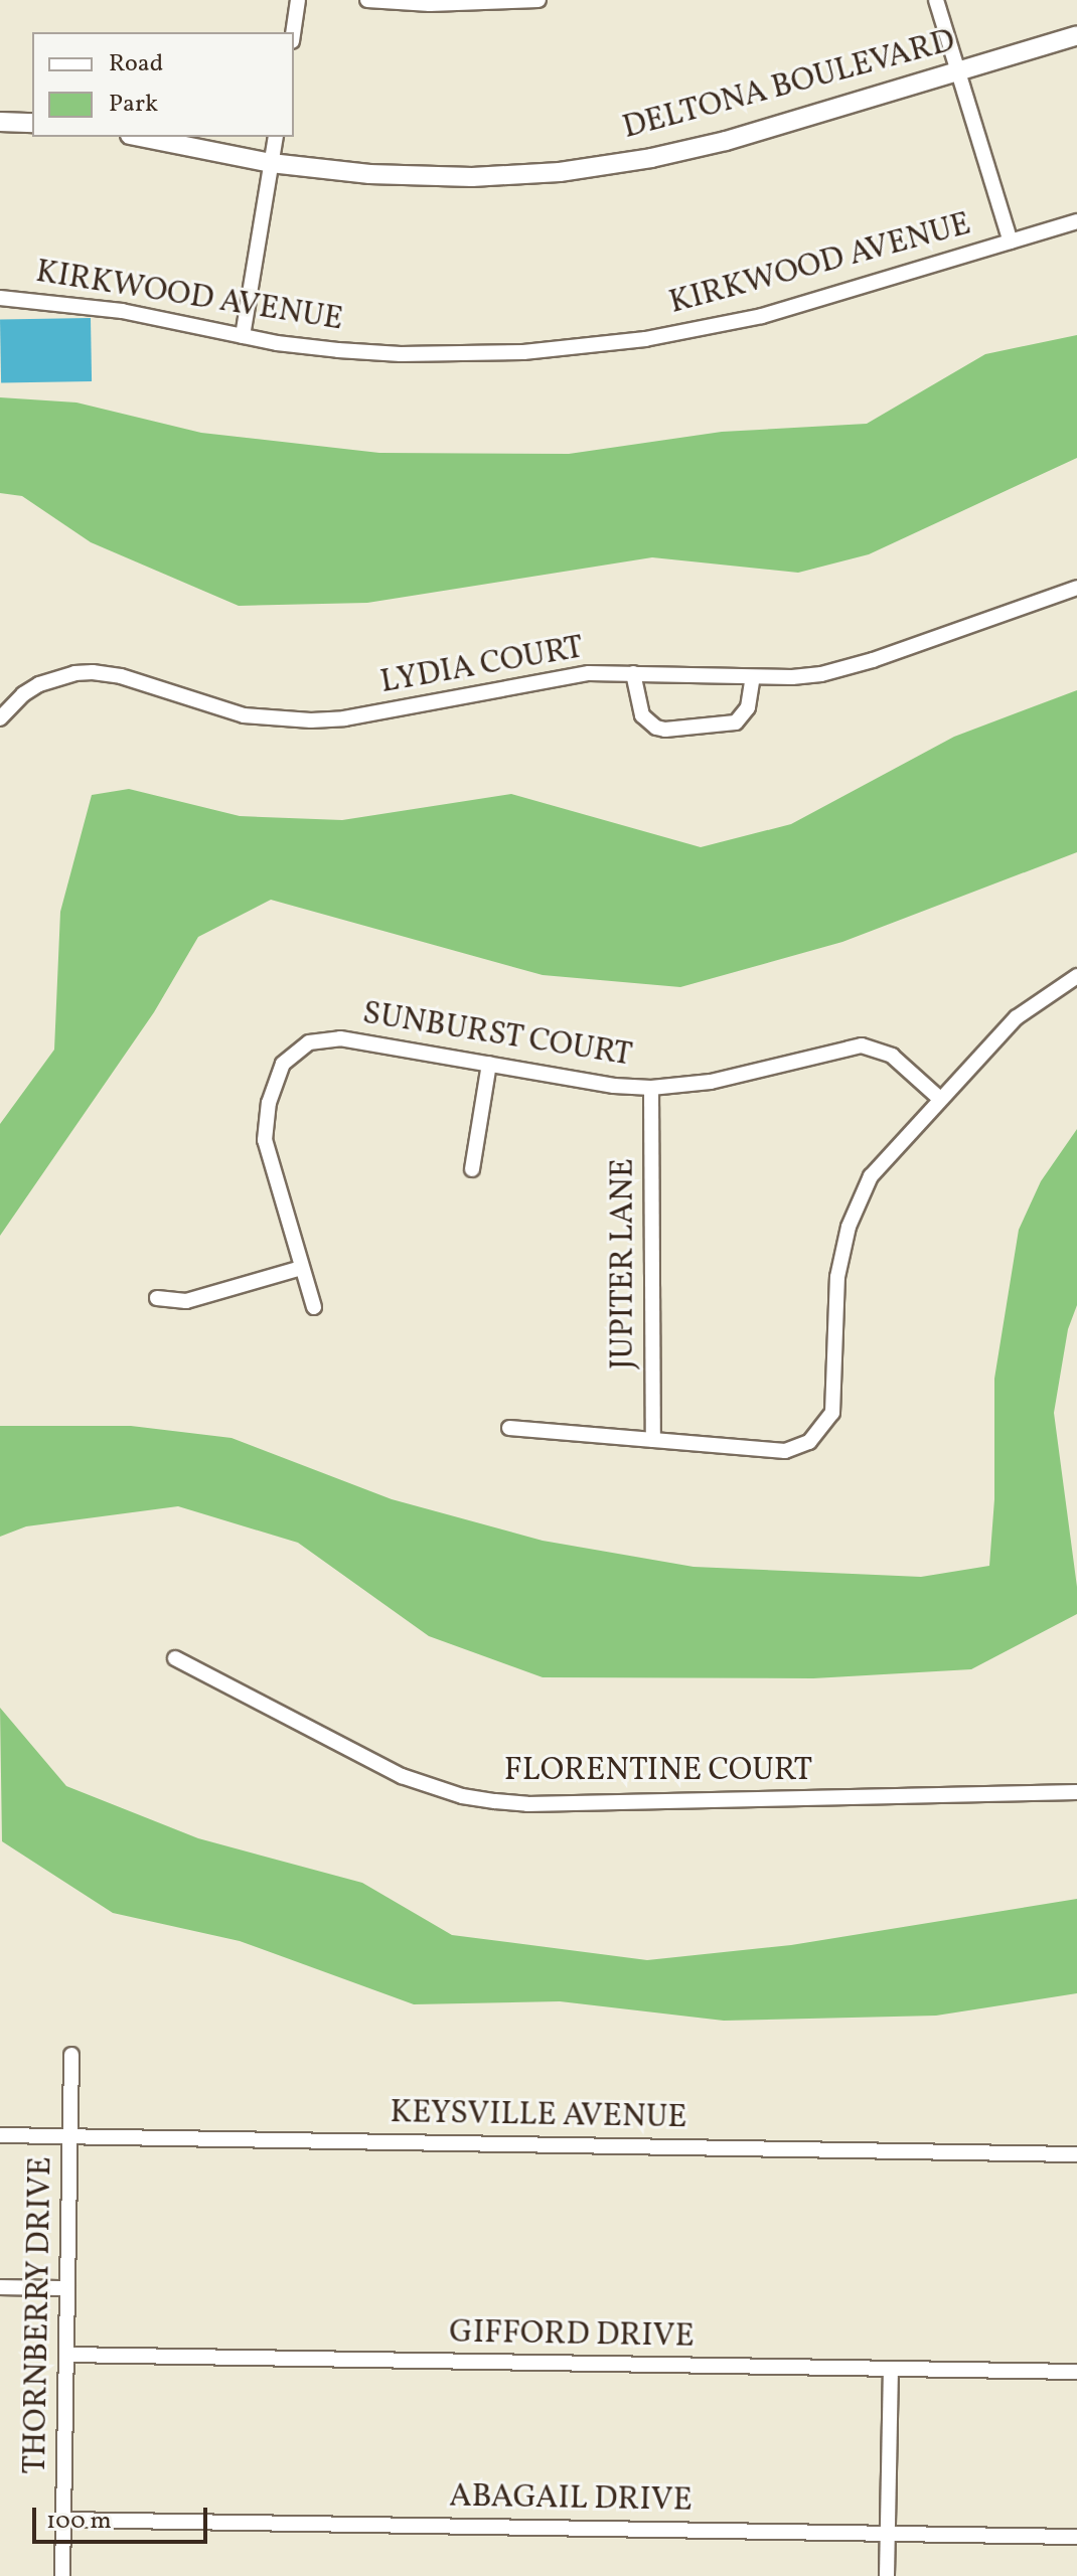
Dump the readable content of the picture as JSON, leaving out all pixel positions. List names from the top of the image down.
{
  "streets": {
    "main road": ["DELTONA BOULEVARD"],
    "street": [
      "KIRKWOOD AVENUE",
      "LYDIA COURT",
      "SUNBURST COURT",
      "JUPITER LANE",
      "FLORENTINE COURT",
      "KEYSVILLE AVENUE",
      "THORNBERRY DRIVE",
      "GIFFORD DRIVE",
      "ABAGAIL DRIVE"
    ]
  },
  "crossings": [
    ["SUNBURST COURT", "JUPITER LANE"],
    ["KEYSVILLE AVENUE", "THORNBERRY DRIVE"],
    ["THORNBERRY DRIVE", "GIFFORD DRIVE"],
    ["THORNBERRY DRIVE", "ABAGAIL DRIVE"]
  ],
  "legend": ["Road", "Park"],
  "scale_bar": "100 m"
}
